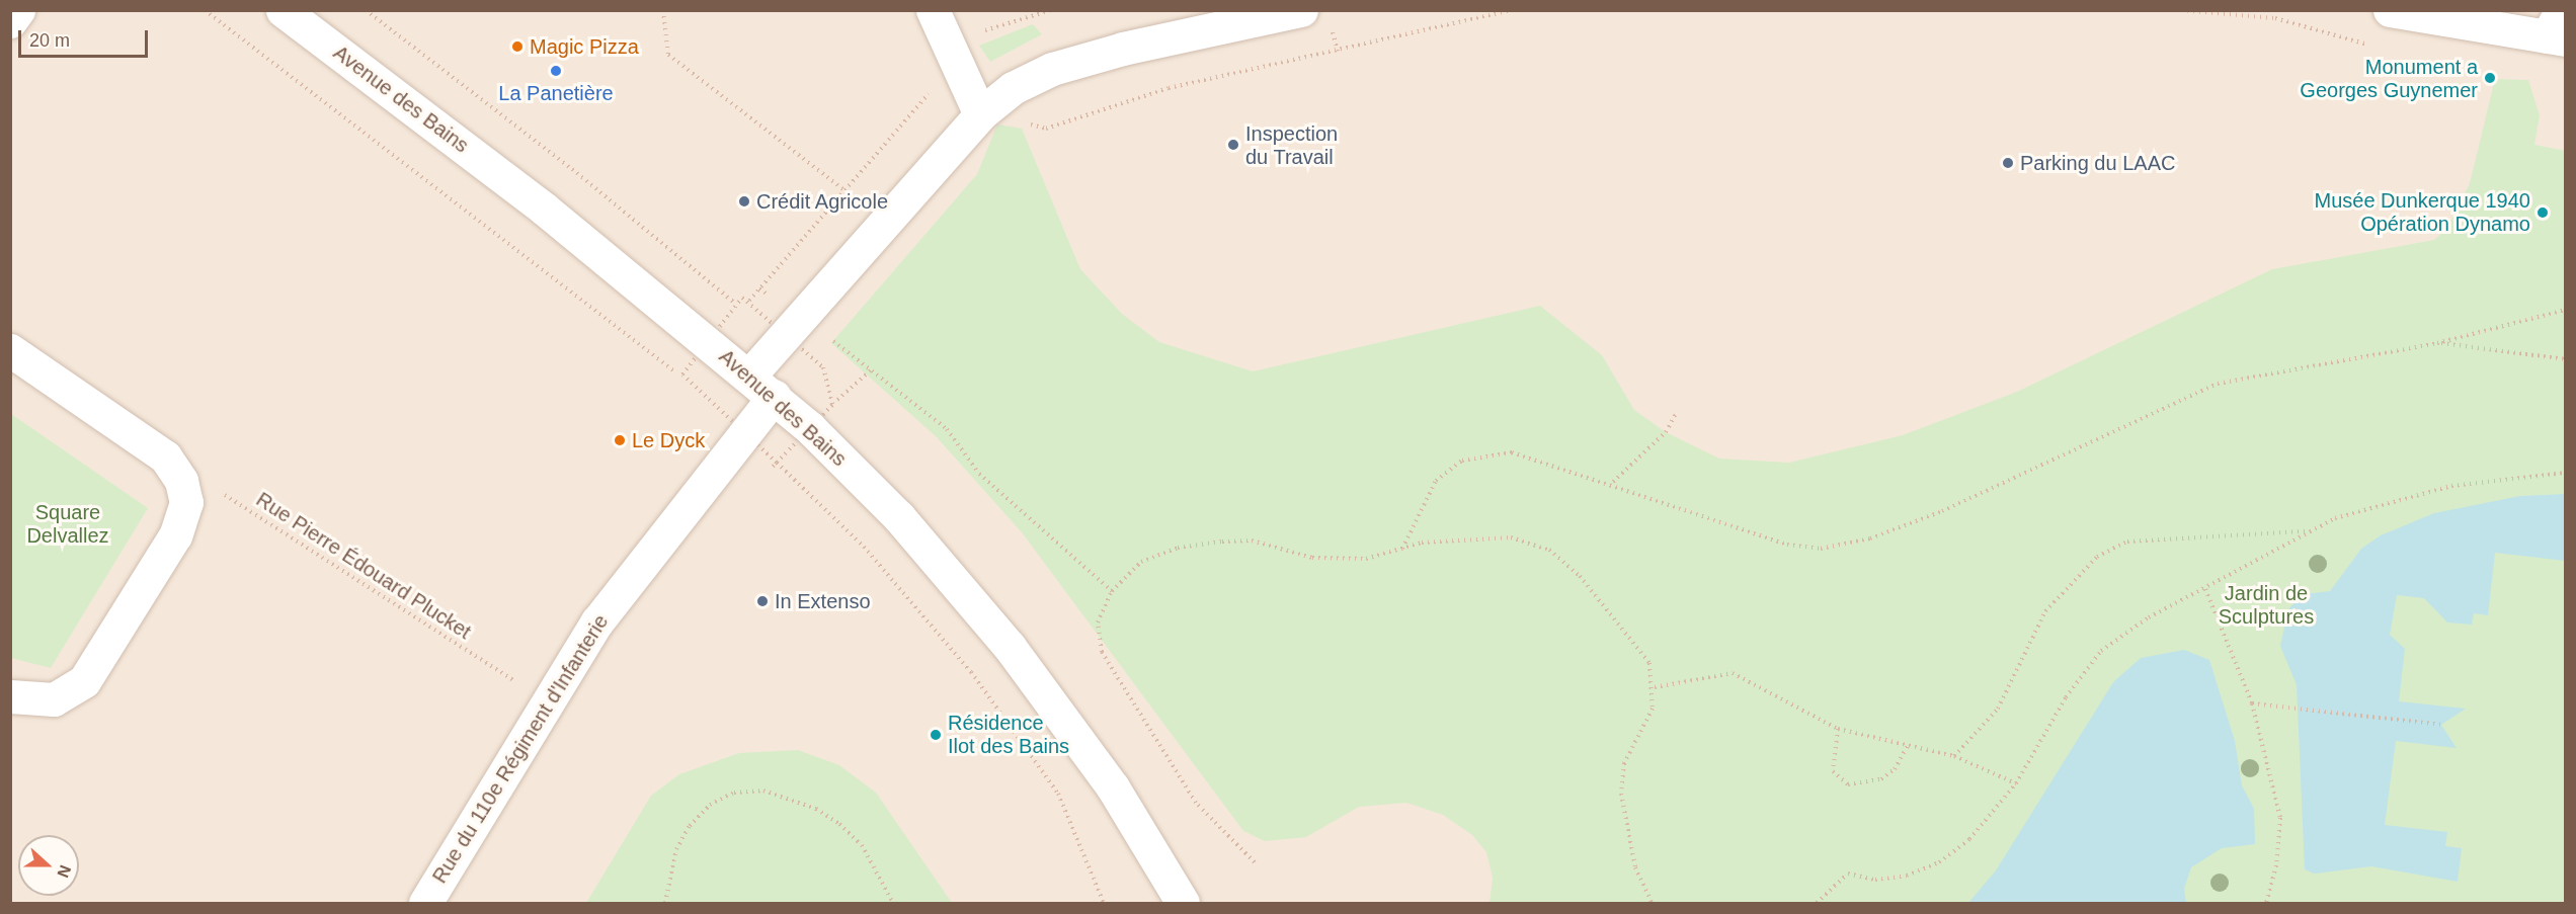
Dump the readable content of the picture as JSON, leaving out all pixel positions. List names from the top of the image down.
{
  "streets": {
    "street": ["Avenue des Bains", "Rue du 110e Régiment d'Infanterie"],
    "path": ["Rue Pierre Édouard Plucket"]
  },
  "crossings": [
    ["Avenue des Bains", "Rue du 110e Régiment d'Infanterie"],
    ["Rue Pierre Édouard Plucket", "Rue du 110e Régiment d'Infanterie"]
  ],
  "parks": ["Square Delvallez", "Jardin de Sculptures"],
  "places": [
    "Magic Pizza",
    "La Panetière",
    "Monument a Georges Guynemer",
    "Inspection du Travail",
    "Parking du LAAC",
    "Crédit Agricole",
    "Musée Dunkerque 1940 Opération Dynamo",
    "Le Dyck",
    "In Extenso",
    "Résidence Ilot des Bains"
  ],
  "scale_bar": "20 m",
  "north": "right"
}
